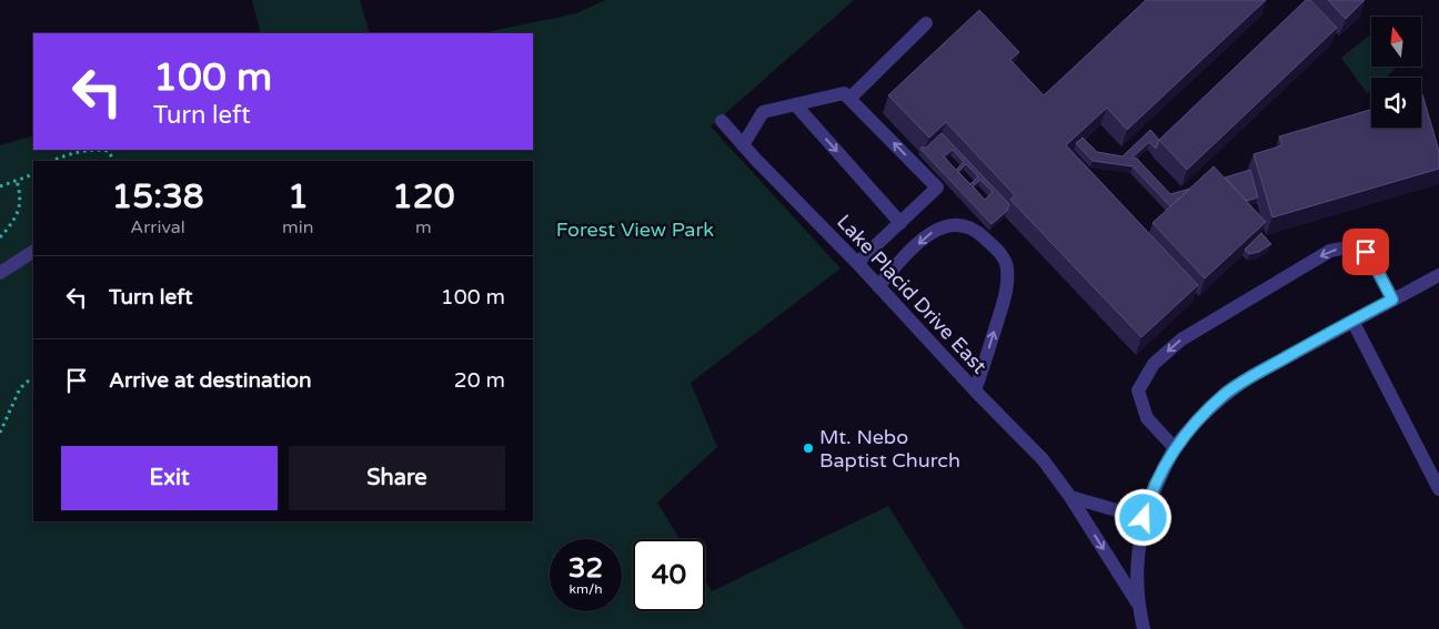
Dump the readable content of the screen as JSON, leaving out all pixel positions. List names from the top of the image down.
{
  "streets": {
    "street": ["Lake Placid Drive East"]
  },
  "parks": ["Forest View Park"],
  "places": ["Mt. Nebo Baptist Church"],
  "north": "top",
  "page": {
    "turn": ["100 m", "Turn left"],
    "eta": [
      "15:38",
      "Arrival",
      "1",
      "min",
      "120",
      "m"
    ],
    "list": [
      {
        "name": "Turn left",
        "value": "100 m"
      },
      {
        "name": "Arrive at destination",
        "value": "20 m"
      }
    ],
    "buttons": ["Exit", "Share"],
    "speed": "32 km/h",
    "limit": "40"
  }
}
